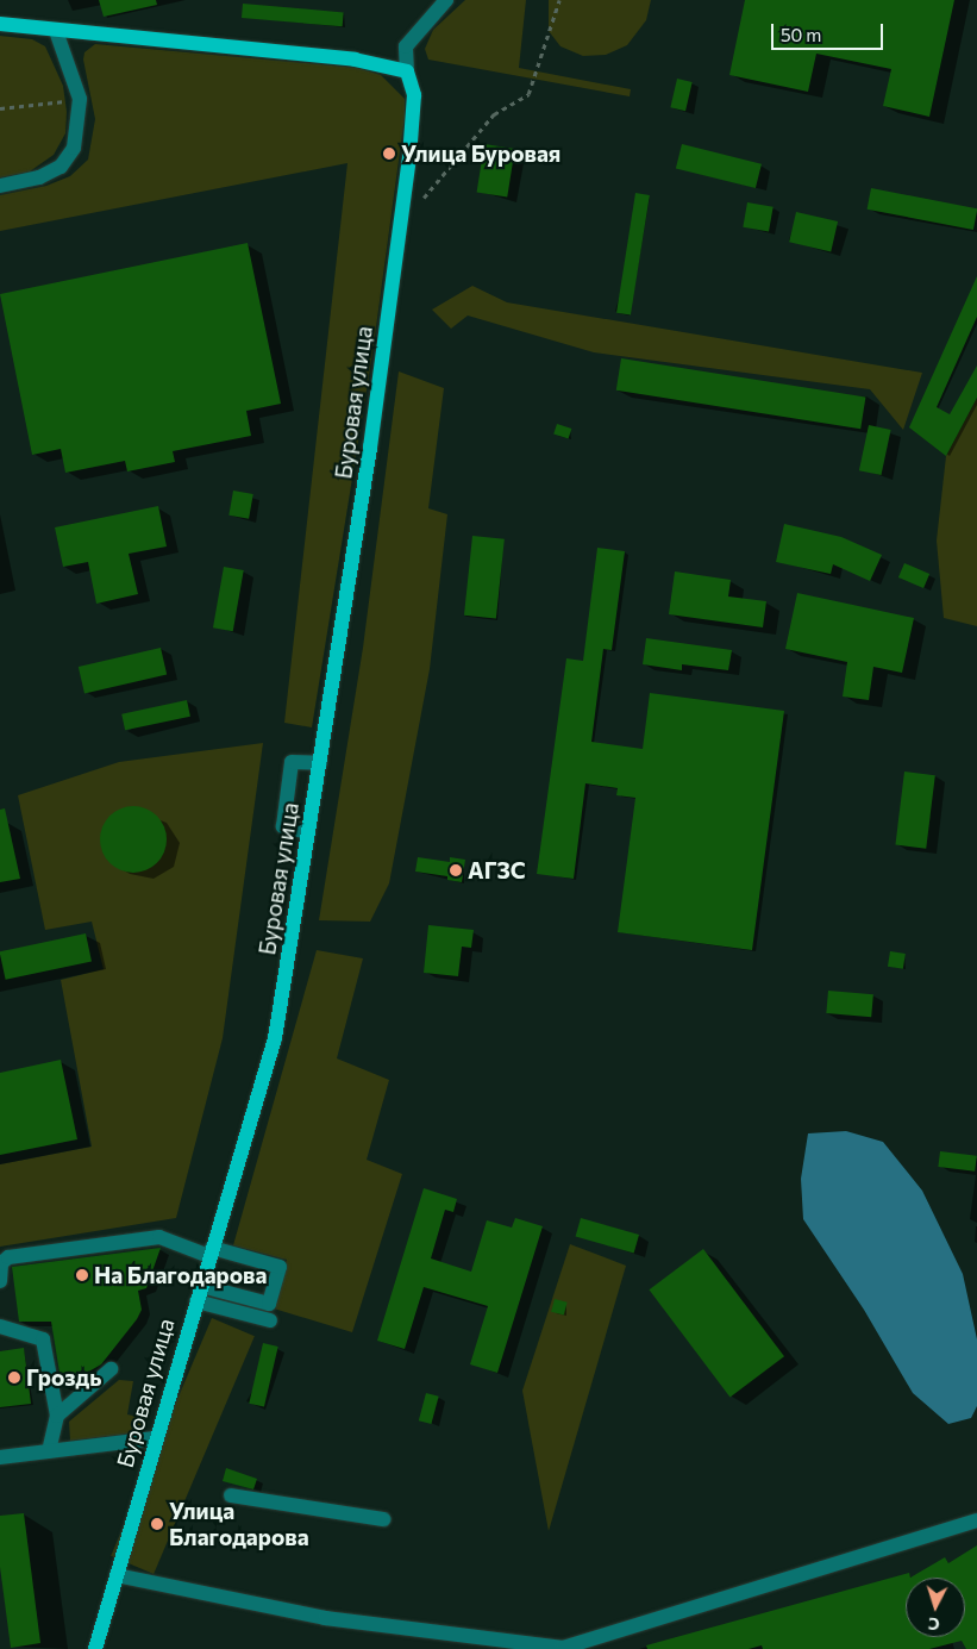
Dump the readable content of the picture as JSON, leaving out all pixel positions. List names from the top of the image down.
{
  "streets": {
    "main road": ["Буровая улица"]
  },
  "places": [
    "Улица Буровая",
    "АГЗС",
    "На Благодарова",
    "Гроздь",
    "Улица Благодарова"
  ],
  "scale_bar": "50 m",
  "north": "bottom"
}
